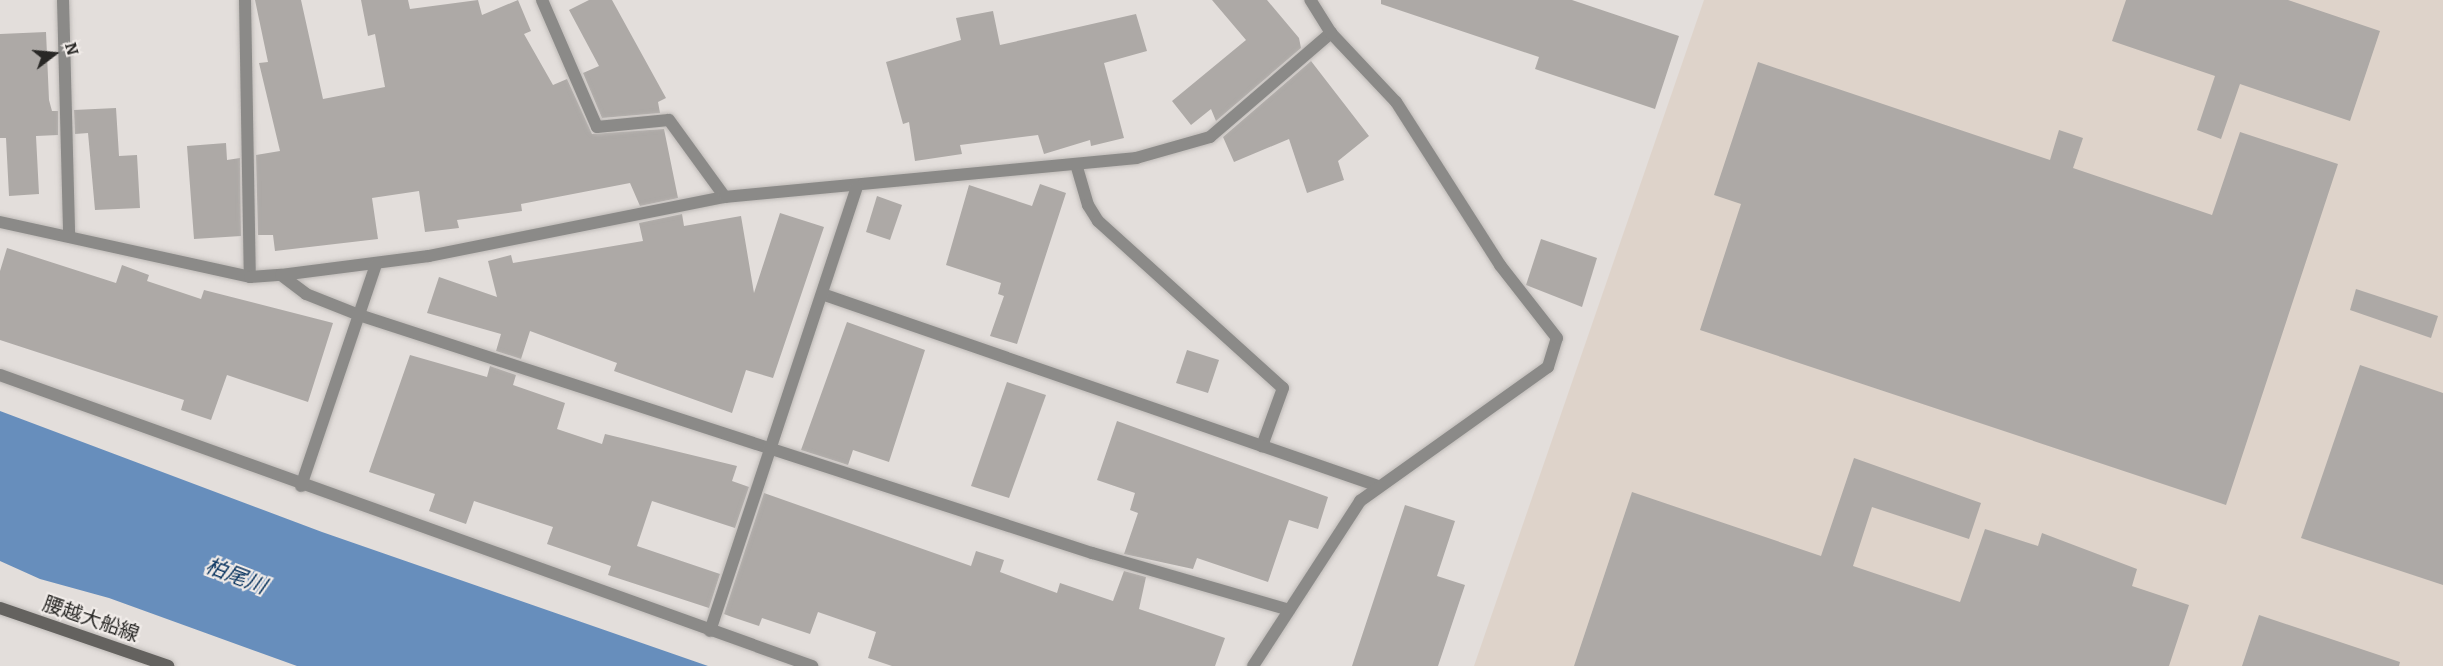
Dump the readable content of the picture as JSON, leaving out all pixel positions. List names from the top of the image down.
{
  "streets": {
    "main road": ["腰越大船線"]
  },
  "water": ["柏尾川"],
  "north": "right"
}
